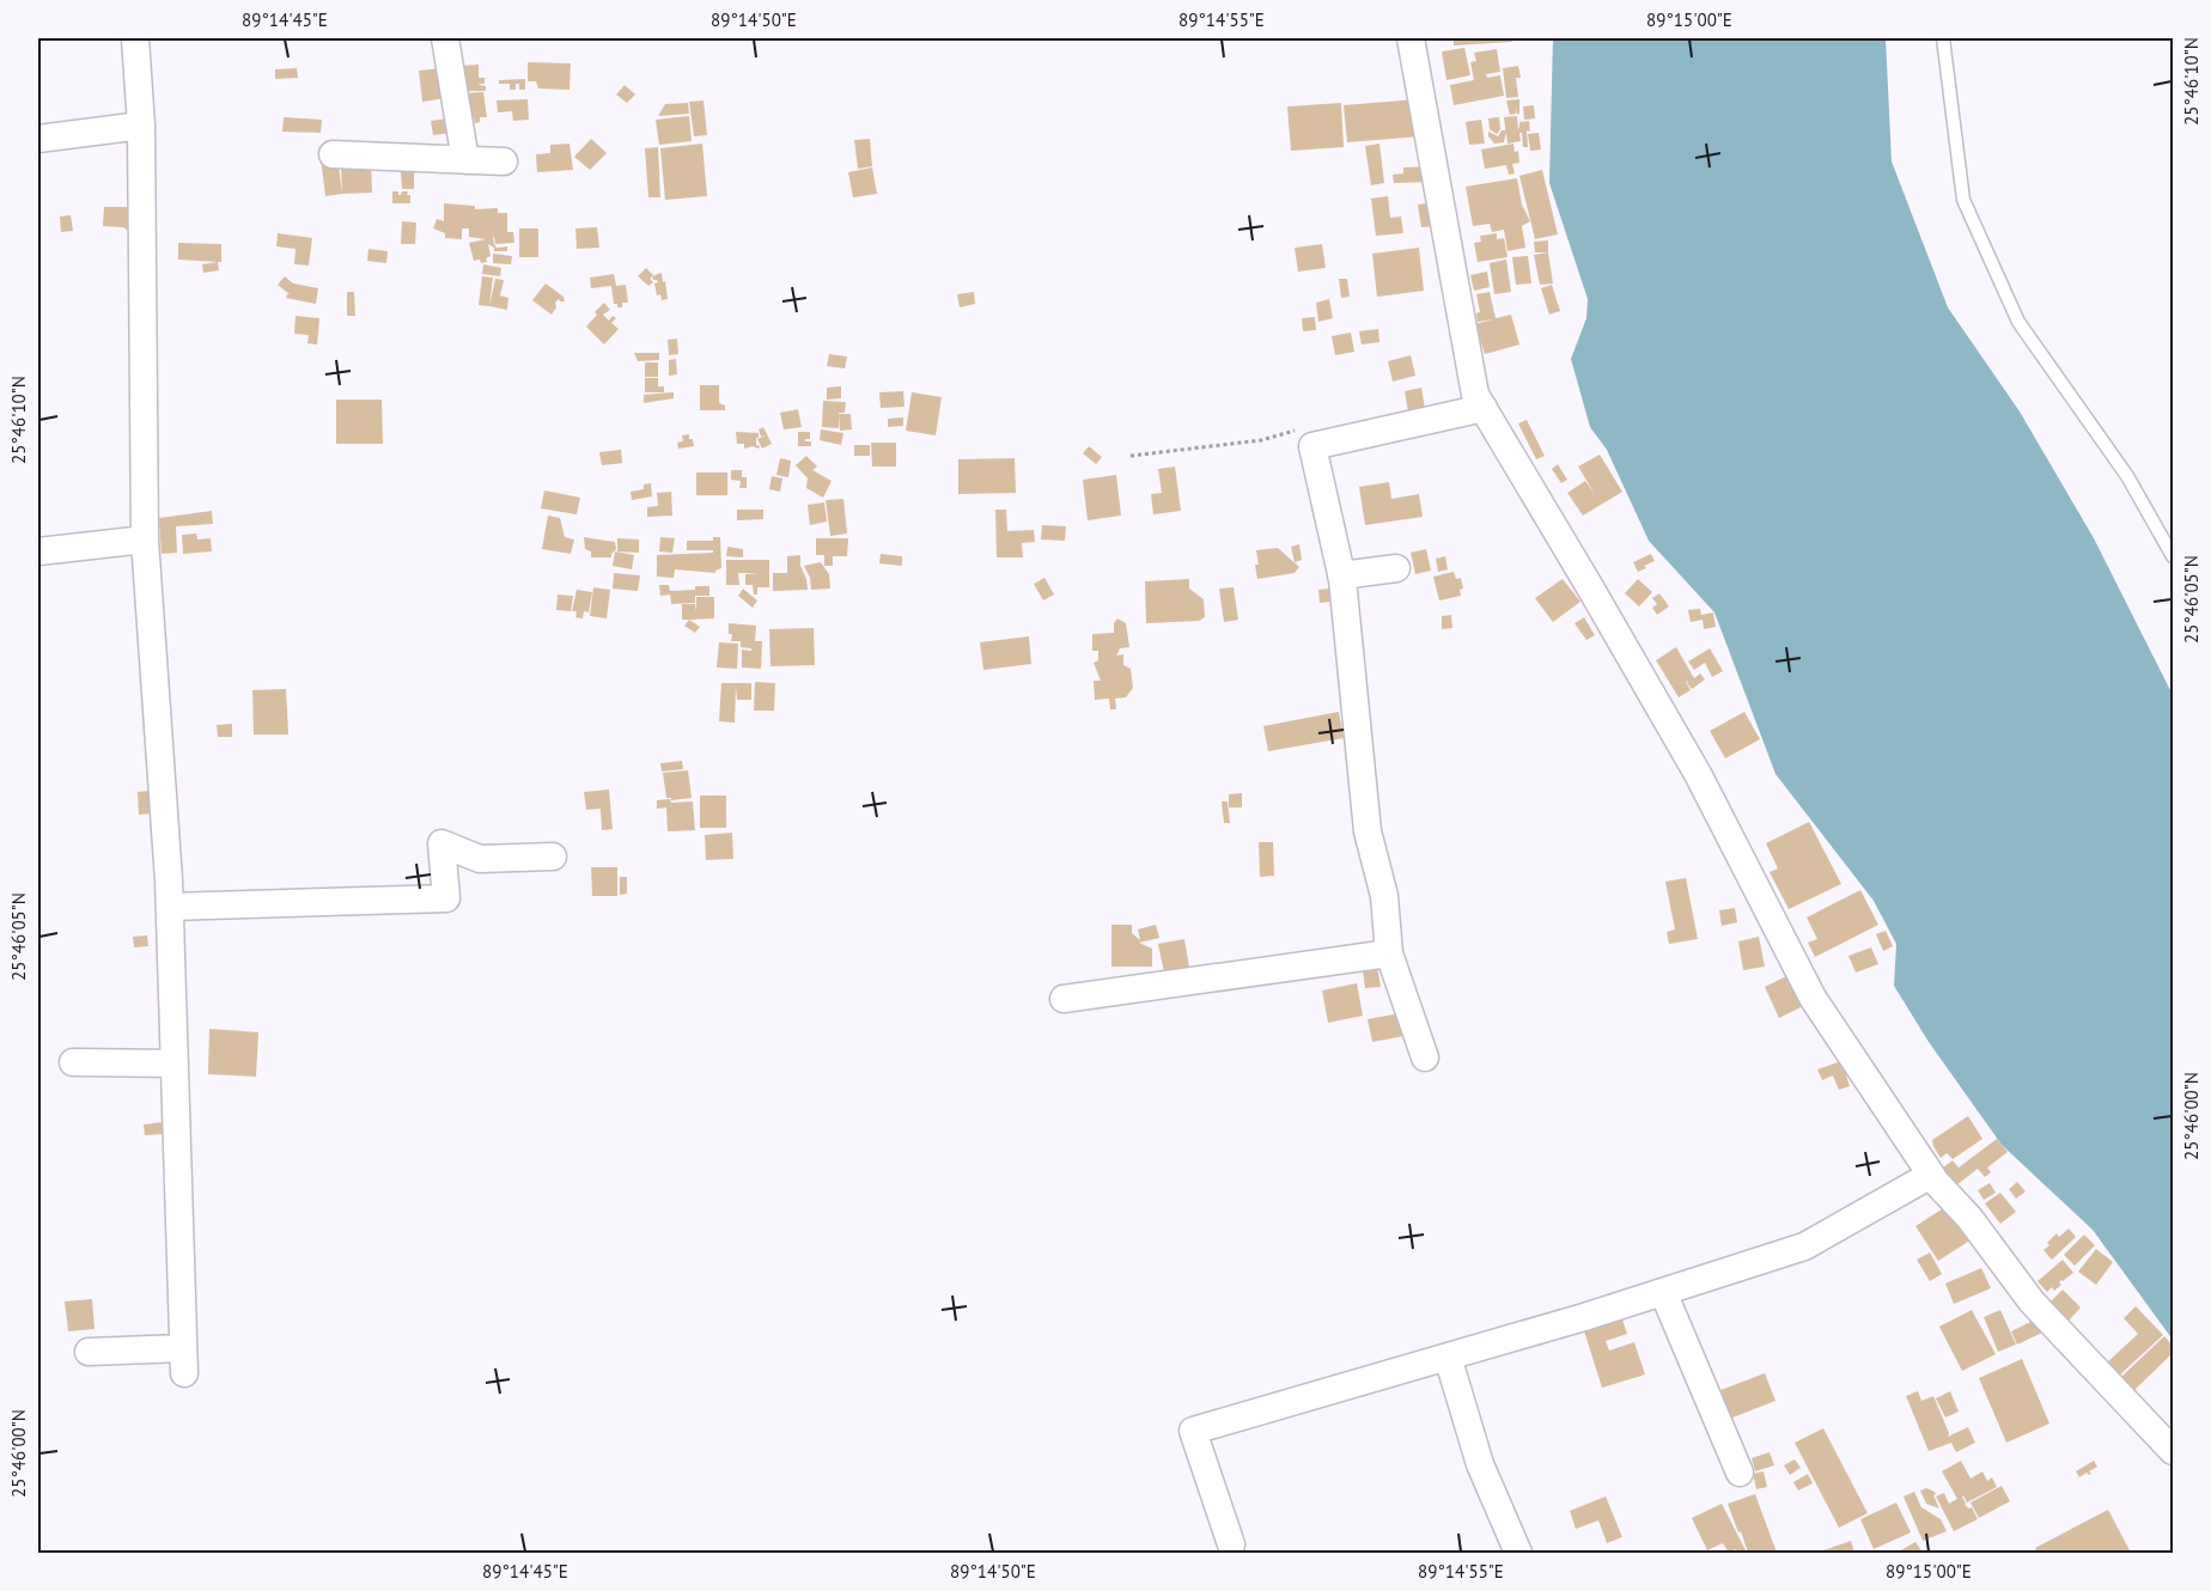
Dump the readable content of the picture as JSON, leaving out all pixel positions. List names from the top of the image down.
{
  "coordinates": [
    "89°14'45\"E",
    "89°14'50\"E",
    "89°14'55\"E",
    "89°15'00\"E",
    "25°46'10\"N",
    "25°46'05\"N",
    "25°46'00\"N"
  ]
}
